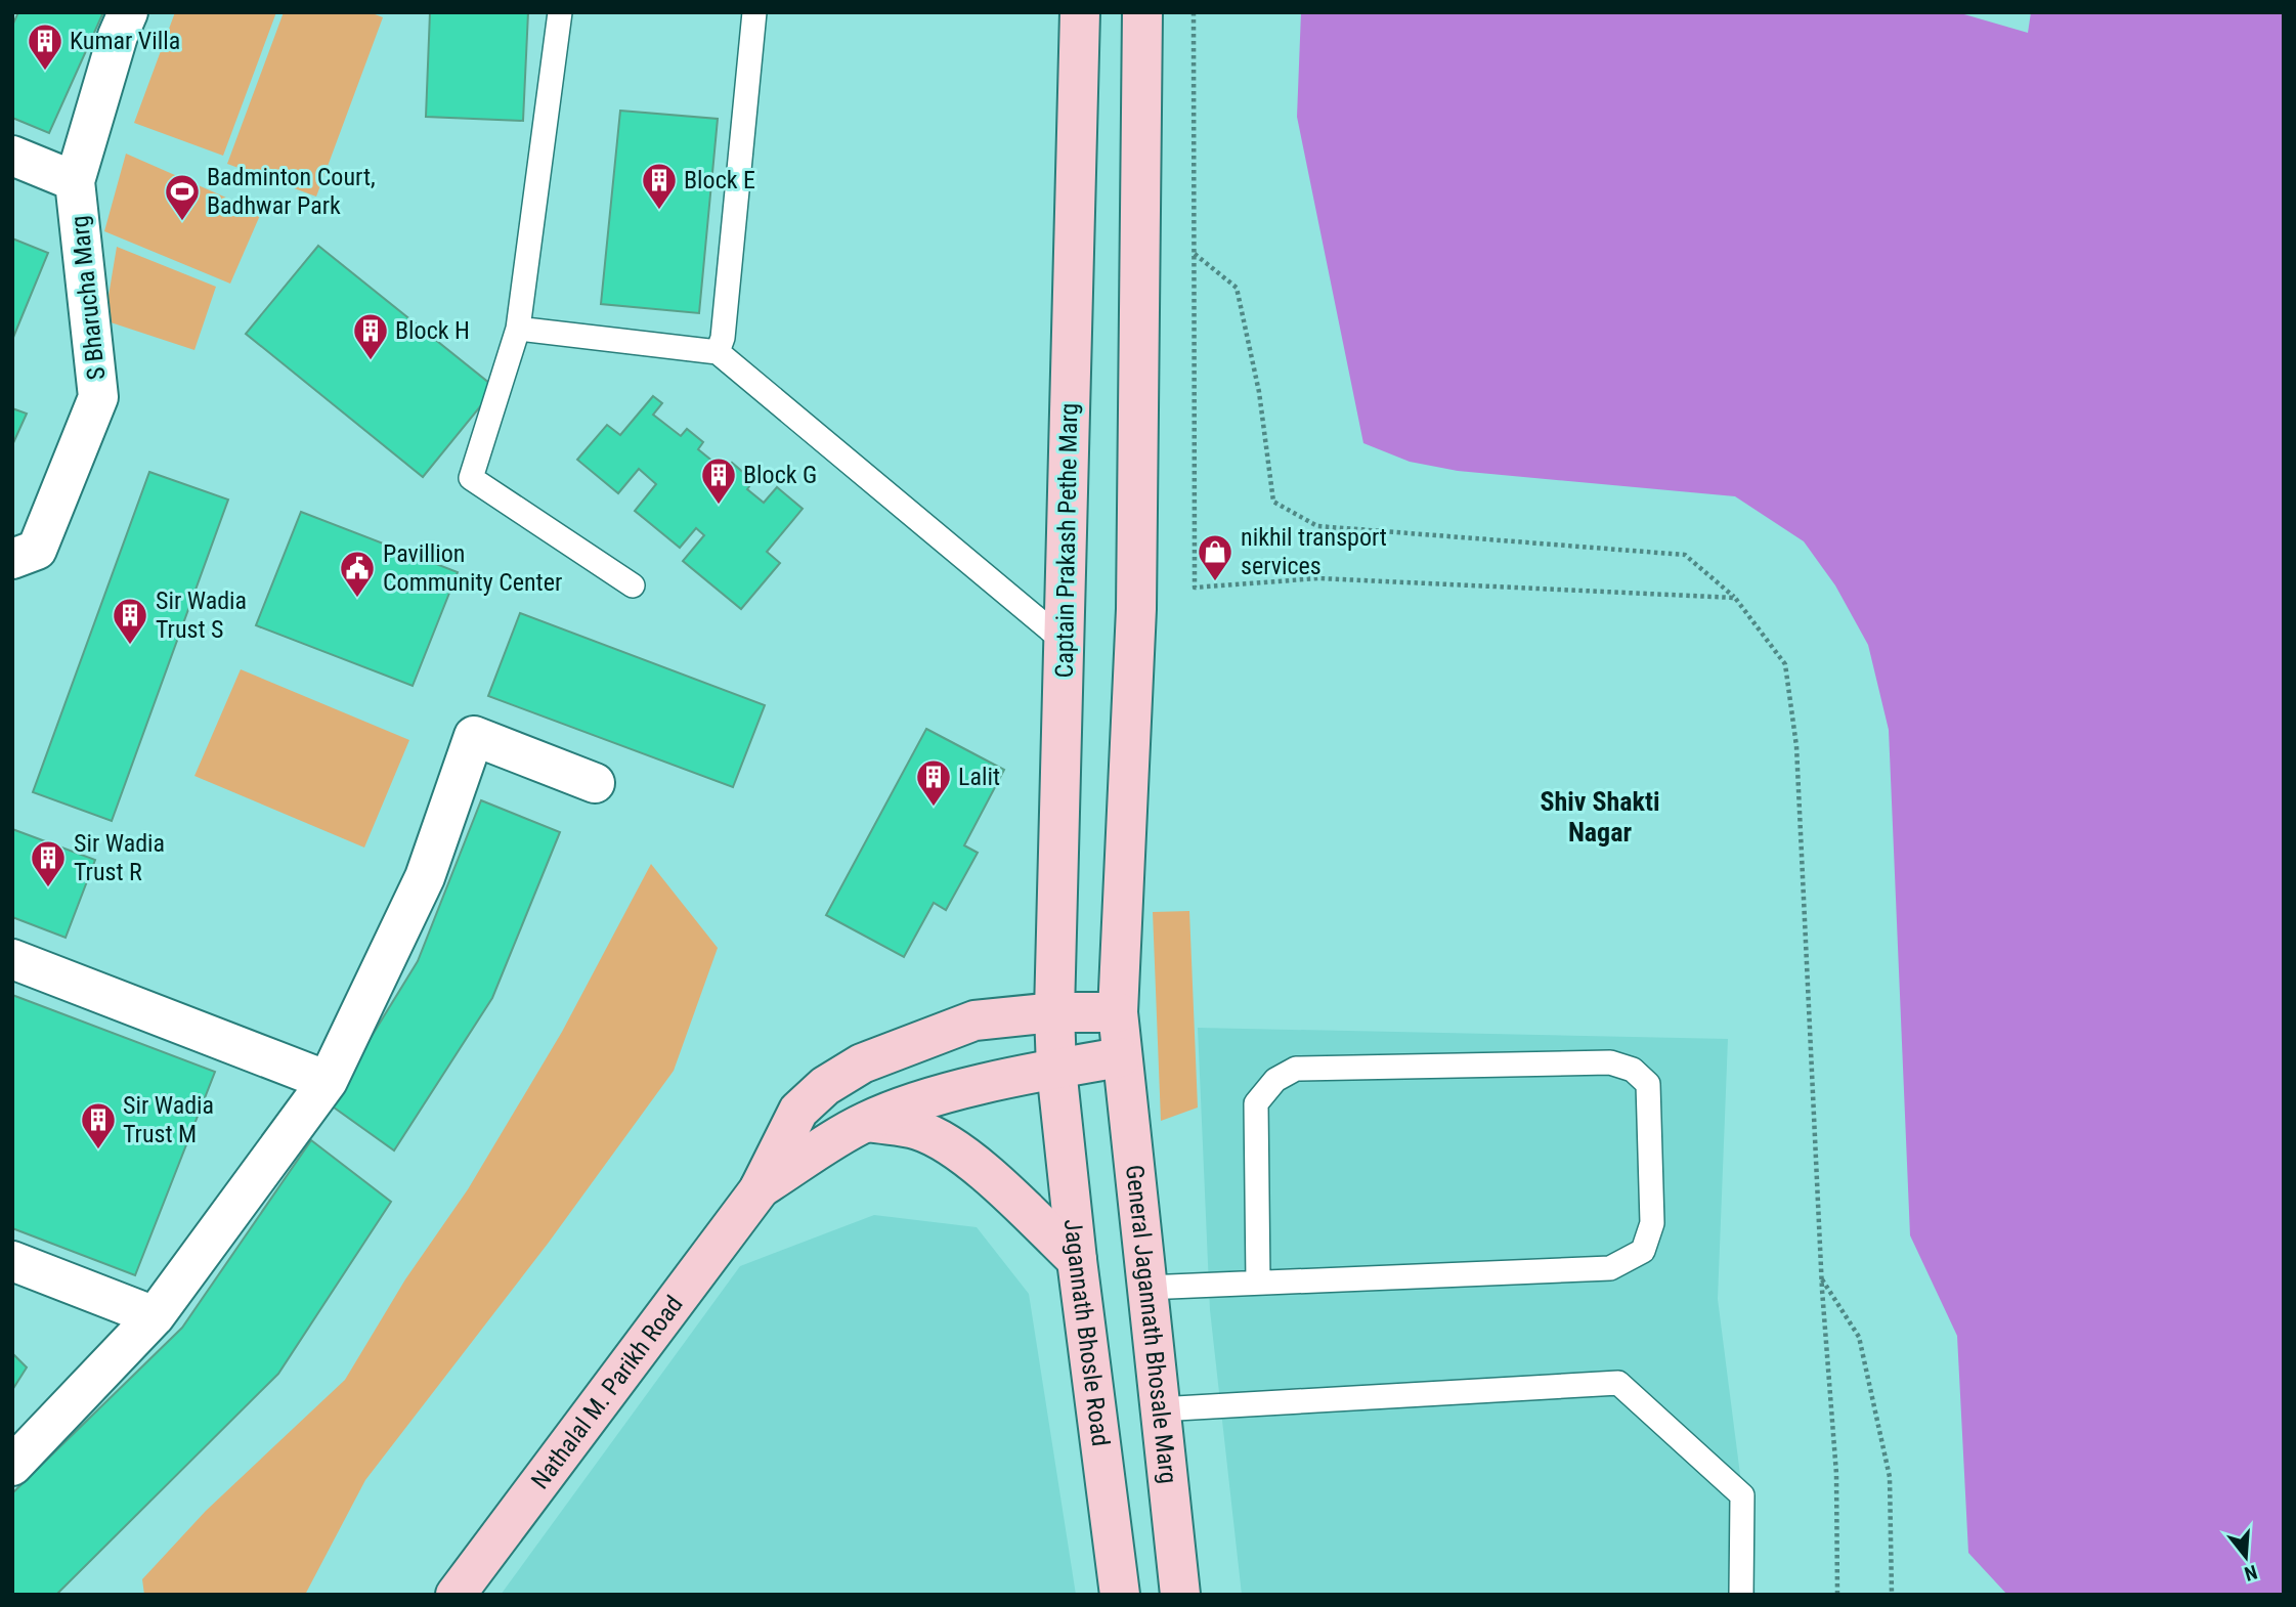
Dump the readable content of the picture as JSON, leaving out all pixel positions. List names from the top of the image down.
{
  "streets": {
    "main road": [
      "Captain Prakash Pethe Marg",
      "General Jagannath Bhosale Marg",
      "Jagannath Bhosle Road",
      "Nathalal M. Parikh Road"
    ],
    "street": ["S Bharucha Marg"]
  },
  "crossings": [
    ["Captain Prakash Pethe Marg", "Jagannath Bhosle Road"],
    ["Captain Prakash Pethe Marg", "Nathalal M. Parikh Road"],
    ["General Jagannath Bhosale Marg", "Nathalal M. Parikh Road"],
    ["Jagannath Bhosle Road", "Nathalal M. Parikh Road"]
  ],
  "districts": ["Shiv Shakti Nagar"],
  "places": {
    "building": [
      "Kumar Villa",
      "Block E",
      "Block H",
      "Block G",
      "Sir Wadia Trust S",
      "Lalit",
      "Sir Wadia Trust R",
      "Sir Wadia Trust M"
    ],
    "sports": ["Badminton Court, Badhwar Park"],
    "shop": ["nikhil transport services"],
    "public building": ["Pavillion Community Center"]
  },
  "north": "bottom"
}
